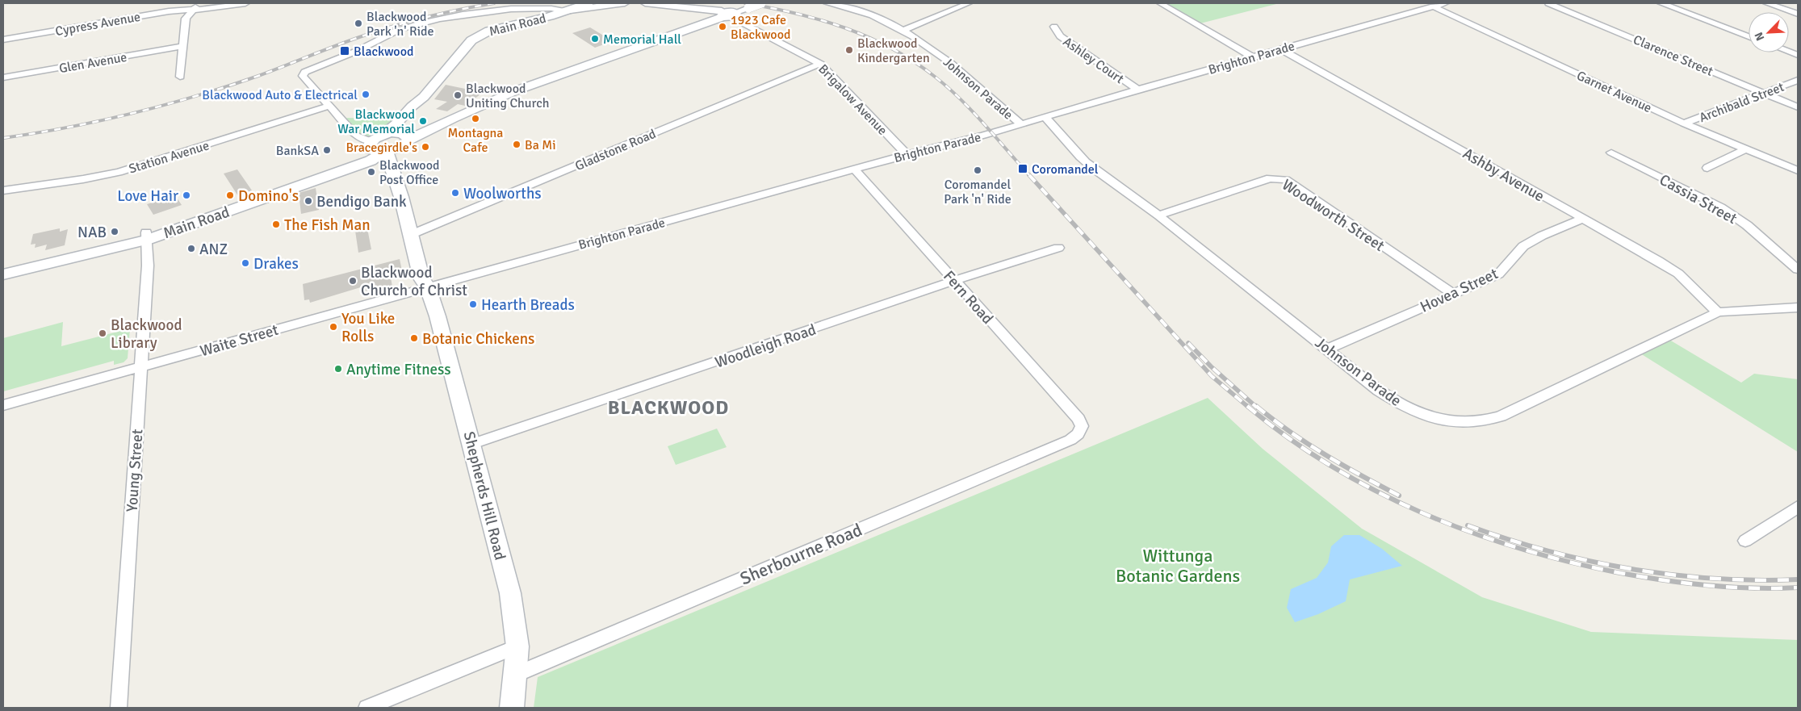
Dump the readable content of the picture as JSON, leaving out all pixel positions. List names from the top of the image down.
{
  "streets": {
    "main road": ["Main Road", "Shepherds Hill Road"],
    "street": [
      "Cypress Avenue",
      "Clarence Street",
      "Brighton Parade",
      "Ashley Court",
      "Glen Avenue",
      "Johnson Parade",
      "Garnet Avenue",
      "Brigalow Avenue",
      "Archibald Street",
      "Gladstone Road",
      "Station Avenue",
      "Ashby Avenue",
      "Cassia Street",
      "Woodworth Street",
      "Hovea Street",
      "Fern Road",
      "Waite Street",
      "Woodleigh Road",
      "Young Street",
      "Sherbourne Road"
    ]
  },
  "crossings": [
    ["Main Road", "Young Street"],
    ["Main Road", "Shepherds Hill Road"],
    ["Clarence Street", "Archibald Street"],
    ["Brighton Parade", "Ashley Court"],
    ["Brighton Parade", "Johnson Parade"],
    ["Brighton Parade", "Garnet Avenue"],
    ["Brighton Parade", "Brigalow Avenue"],
    ["Brighton Parade", "Ashby Avenue"],
    ["Brighton Parade", "Fern Road"],
    ["Brighton Parade", "Waite Street"],
    ["Brighton Parade", "Shepherds Hill Road"],
    ["Johnson Parade", "Ashby Avenue"],
    ["Johnson Parade", "Woodworth Street"],
    ["Johnson Parade", "Hovea Street"],
    ["Garnet Avenue", "Archibald Street"],
    ["Brigalow Avenue", "Gladstone Road"],
    ["Gladstone Road", "Shepherds Hill Road"],
    ["Ashby Avenue", "Hovea Street"],
    ["Woodworth Street", "Hovea Street"],
    ["Fern Road", "Woodleigh Road"],
    ["Fern Road", "Sherbourne Road"],
    ["Waite Street", "Young Street"],
    ["Waite Street", "Shepherds Hill Road"],
    ["Woodleigh Road", "Shepherds Hill Road"],
    ["Shepherds Hill Road", "Sherbourne Road"]
  ],
  "districts": ["BLACKWOOD"],
  "parks": ["Wittunga Botanic Gardens"],
  "places": {
    "other": [
      "Blackwood Park 'n' Ride",
      "1923 Cafe Blackwood",
      "Memorial Hall",
      "Blackwood Kindergarten",
      "Blackwood Auto & Electrical",
      "Blackwood Uniting Church",
      "Montagna Cafe",
      "Blackwood War Memorial",
      "Ba Mi",
      "Bracegirdle's",
      "BankSA",
      "Coromandel Park 'n' Ride",
      "Blackwood Post Office",
      "Woolworths",
      "Love Hair",
      "Domino's",
      "Bendigo Bank",
      "The Fish Man",
      "NAB",
      "ANZ",
      "Drakes",
      "Blackwood Church of Christ",
      "Hearth Breads",
      "You Like Rolls",
      "Blackwood Library",
      "Botanic Chickens",
      "Anytime Fitness"
    ],
    "transit": ["Blackwood", "Coromandel"]
  },
  "north": "bottom left"
}
